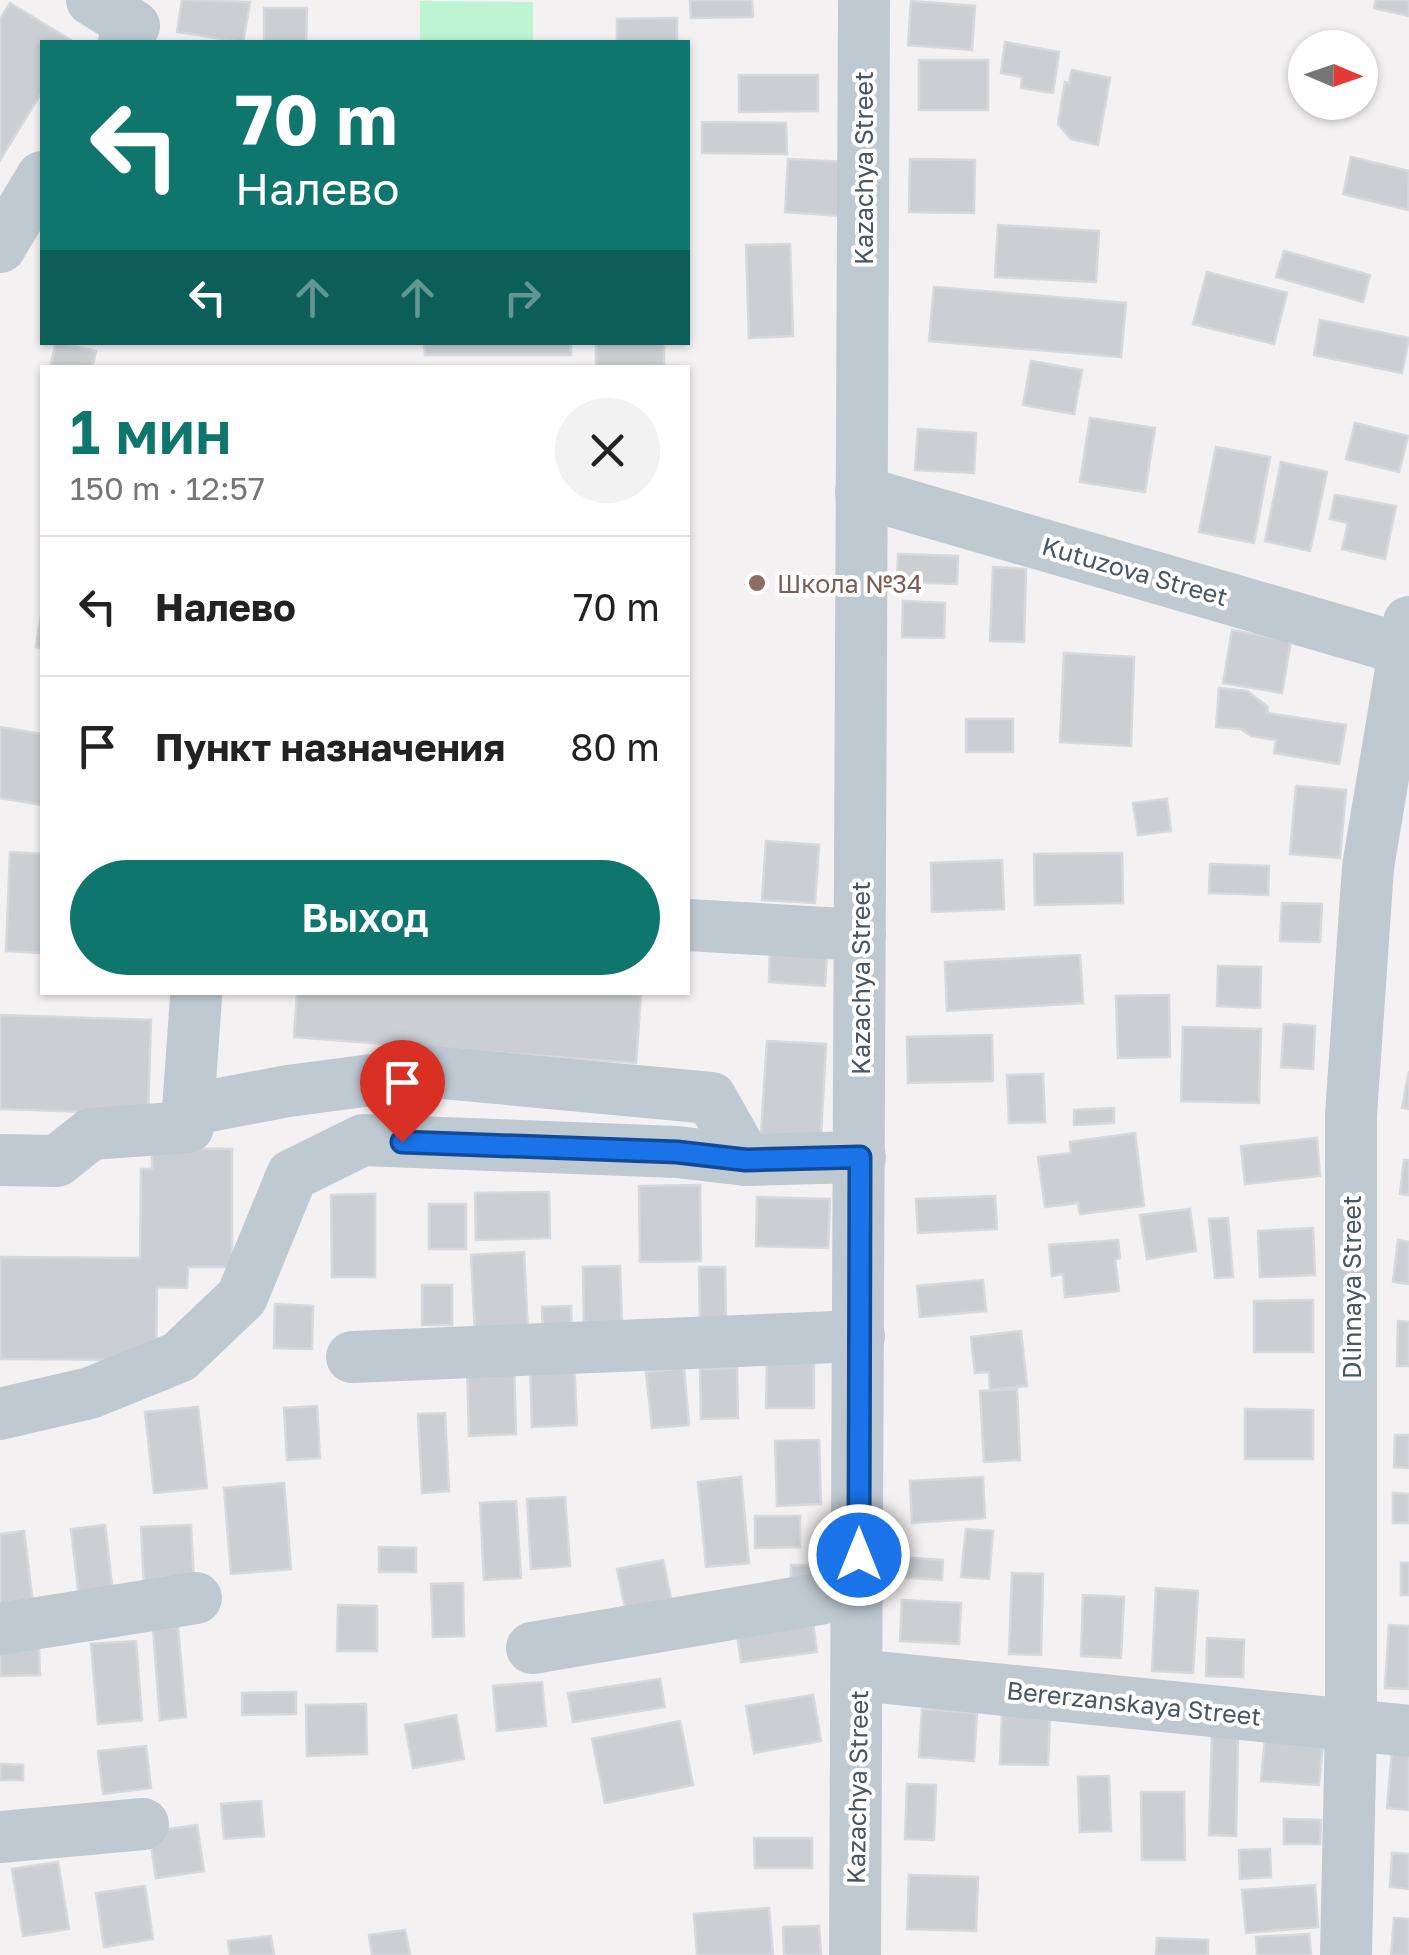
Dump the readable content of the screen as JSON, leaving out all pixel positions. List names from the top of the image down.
{
  "streets": {
    "street": [
      "Kazachya Street",
      "Kutuzova Street",
      "Dlinnaya Street",
      "Bererzanskaya Street"
    ]
  },
  "crossings": [
    ["Kazachya Street", "Kutuzova Street"],
    ["Kazachya Street", "Bererzanskaya Street"],
    ["Kutuzova Street", "Dlinnaya Street"],
    ["Dlinnaya Street", "Bererzanskaya Street"]
  ],
  "places": ["Школа №34"],
  "north": "right",
  "page": {
    "turn": ["70 m", "Налево"],
    "heading": ["1 мин", "150 m · 12:57"],
    "list": [
      {
        "name": "Налево",
        "value": "70 m"
      },
      {
        "name": "Пункт назначения",
        "value": "80 m"
      }
    ],
    "buttons": "Выход"
  }
}
